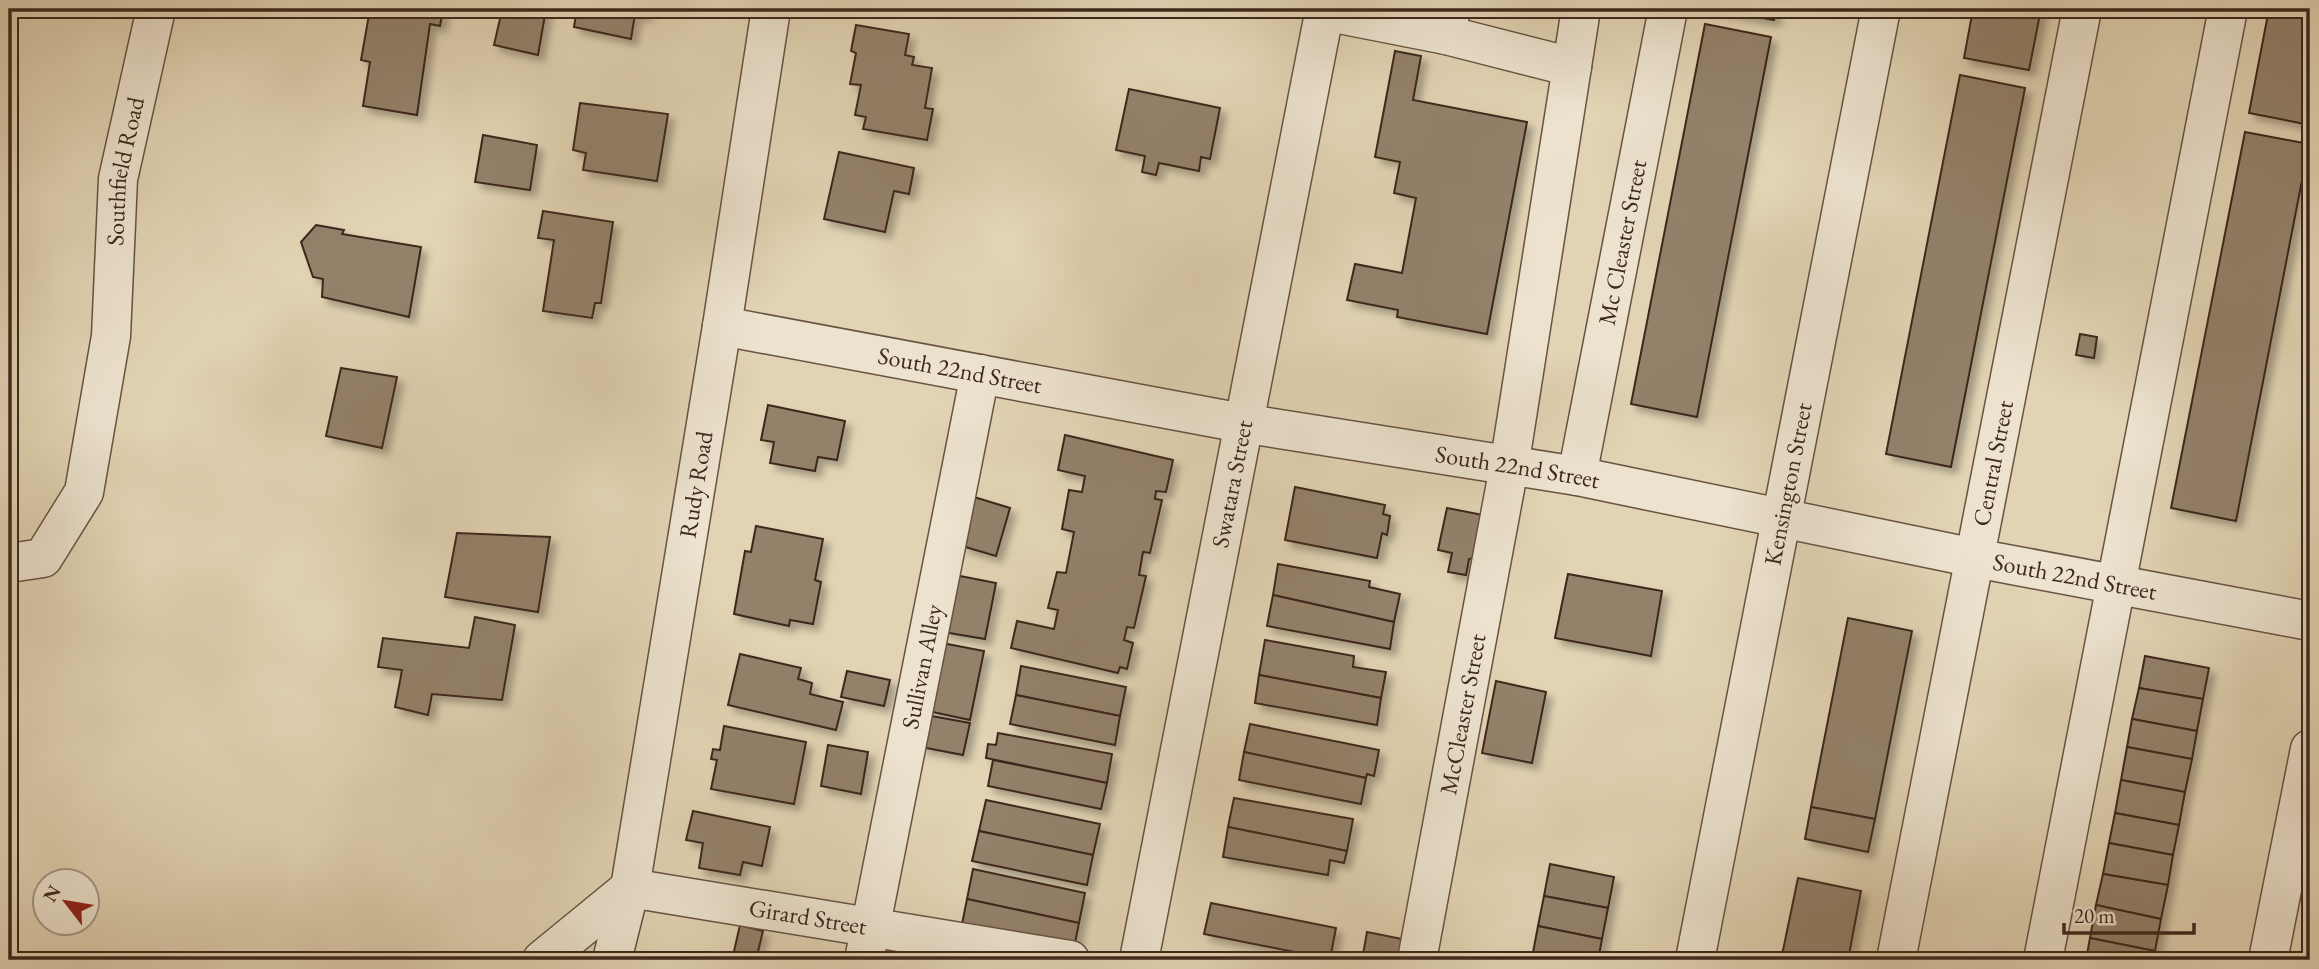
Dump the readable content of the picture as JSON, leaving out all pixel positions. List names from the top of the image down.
{
  "streets": {
    "street": [
      "Southfield Road",
      "Mc Cleaster Street",
      "South 22nd Street",
      "Central Street",
      "Swatara Street",
      "Kensington Street",
      "Rudy Road",
      "Sullivan Alley",
      "McCleaster Street",
      "Girard Street"
    ]
  },
  "crossings": [
    ["Mc Cleaster Street", "South 22nd Street"],
    ["South 22nd Street", "Central Street"],
    ["South 22nd Street", "Swatara Street"],
    ["South 22nd Street", "Kensington Street"],
    ["South 22nd Street", "Rudy Road"],
    ["South 22nd Street", "Sullivan Alley"],
    ["South 22nd Street", "McCleaster Street"],
    ["Rudy Road", "Girard Street"],
    ["Sullivan Alley", "Girard Street"]
  ],
  "scale_bar": "20 m",
  "north": "top left"
}
